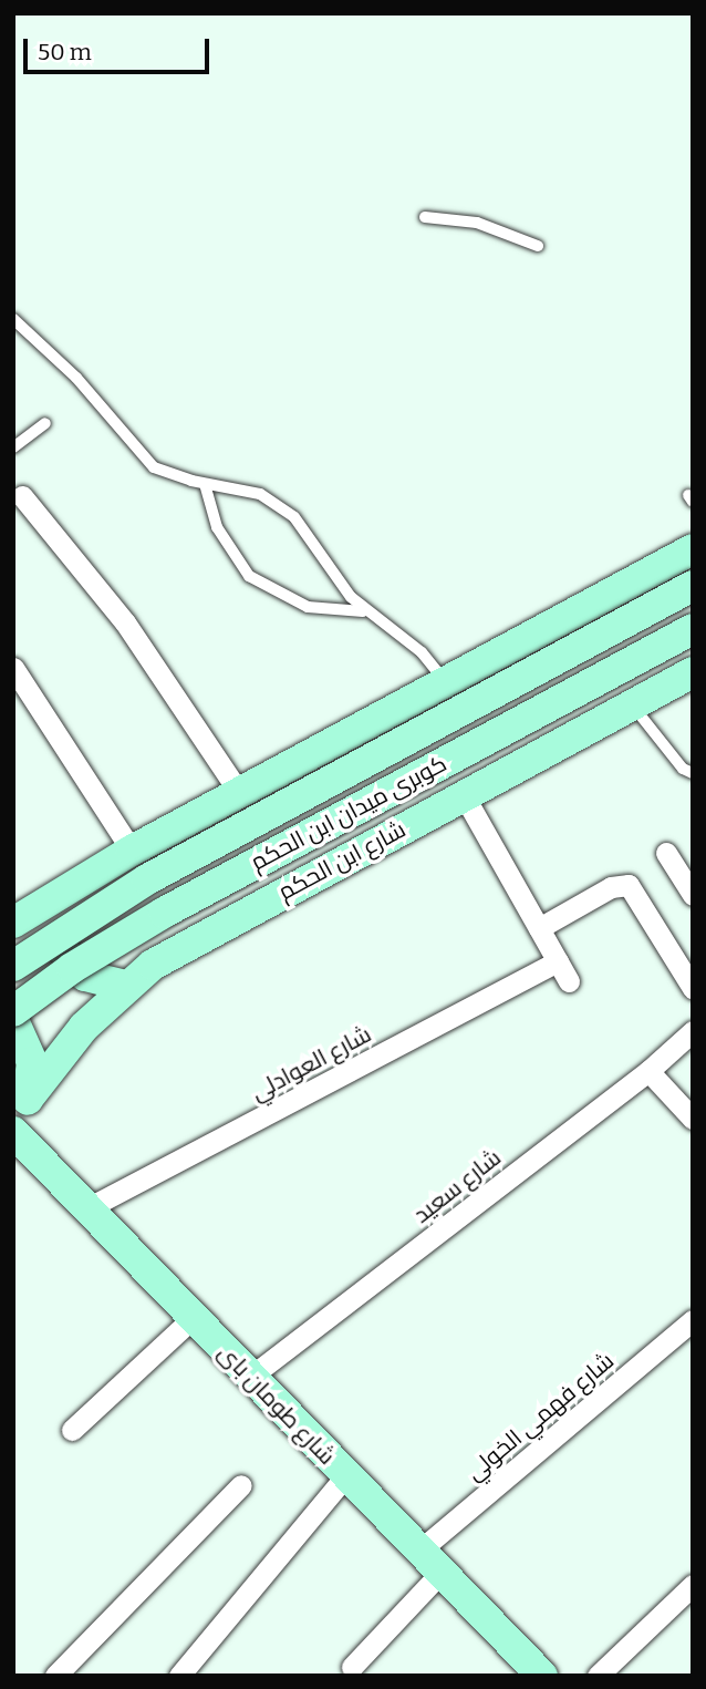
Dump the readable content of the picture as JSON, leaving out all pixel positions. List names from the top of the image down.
{
  "streets": {
    "main road": ["كوبرى ميدان ابن الحكم", "شارع ابن الحكم", "شارع طومان باى"],
    "street": ["شارع العوادلي", "شارع سعيد", "شارع فهمي الخولي"]
  },
  "crossings": [
    ["شارع ابن الحكم", "شارع طومان باى"],
    ["شارع العوادلي", "شارع طومان باى"],
    ["شارع سعيد", "شارع طومان باى"],
    ["شارع طومان باى", "شارع فهمي الخولي"]
  ],
  "scale_bar": "50 m"
}
